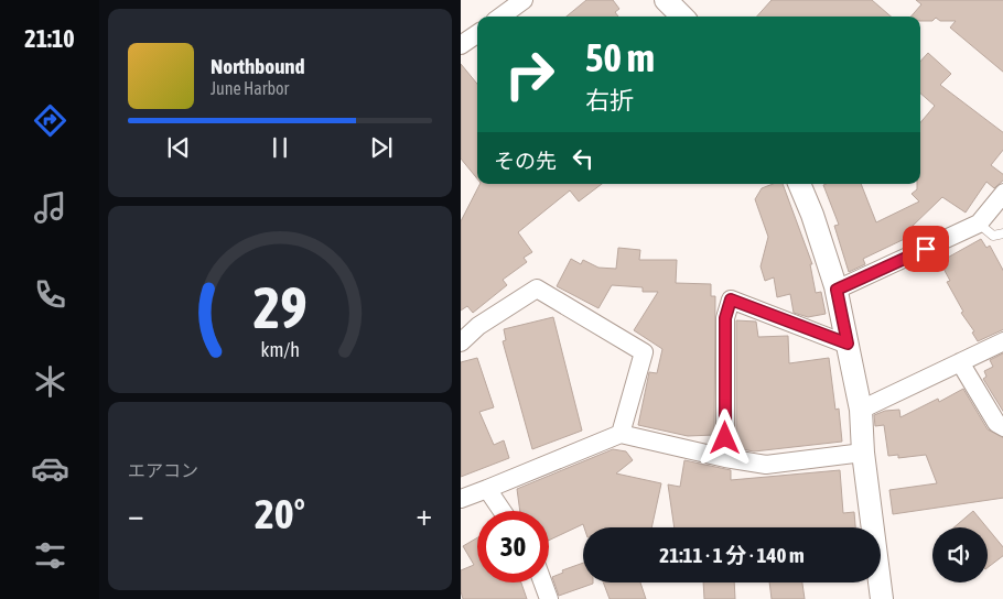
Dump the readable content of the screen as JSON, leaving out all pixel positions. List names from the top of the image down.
{
  "page": {
    "tabs": "21:10",
    "turn": ["50 m", "右折"],
    "song": ["Northbound", "June Harbor"],
    "then": "その先",
    "tile": "エアコン",
    "heat": ["−", "20°", "+"],
    "limit": "30",
    "trip": "21:11 · 1 分 · 140 m",
    "gauge": ["29", "km/h"]
  }
}
